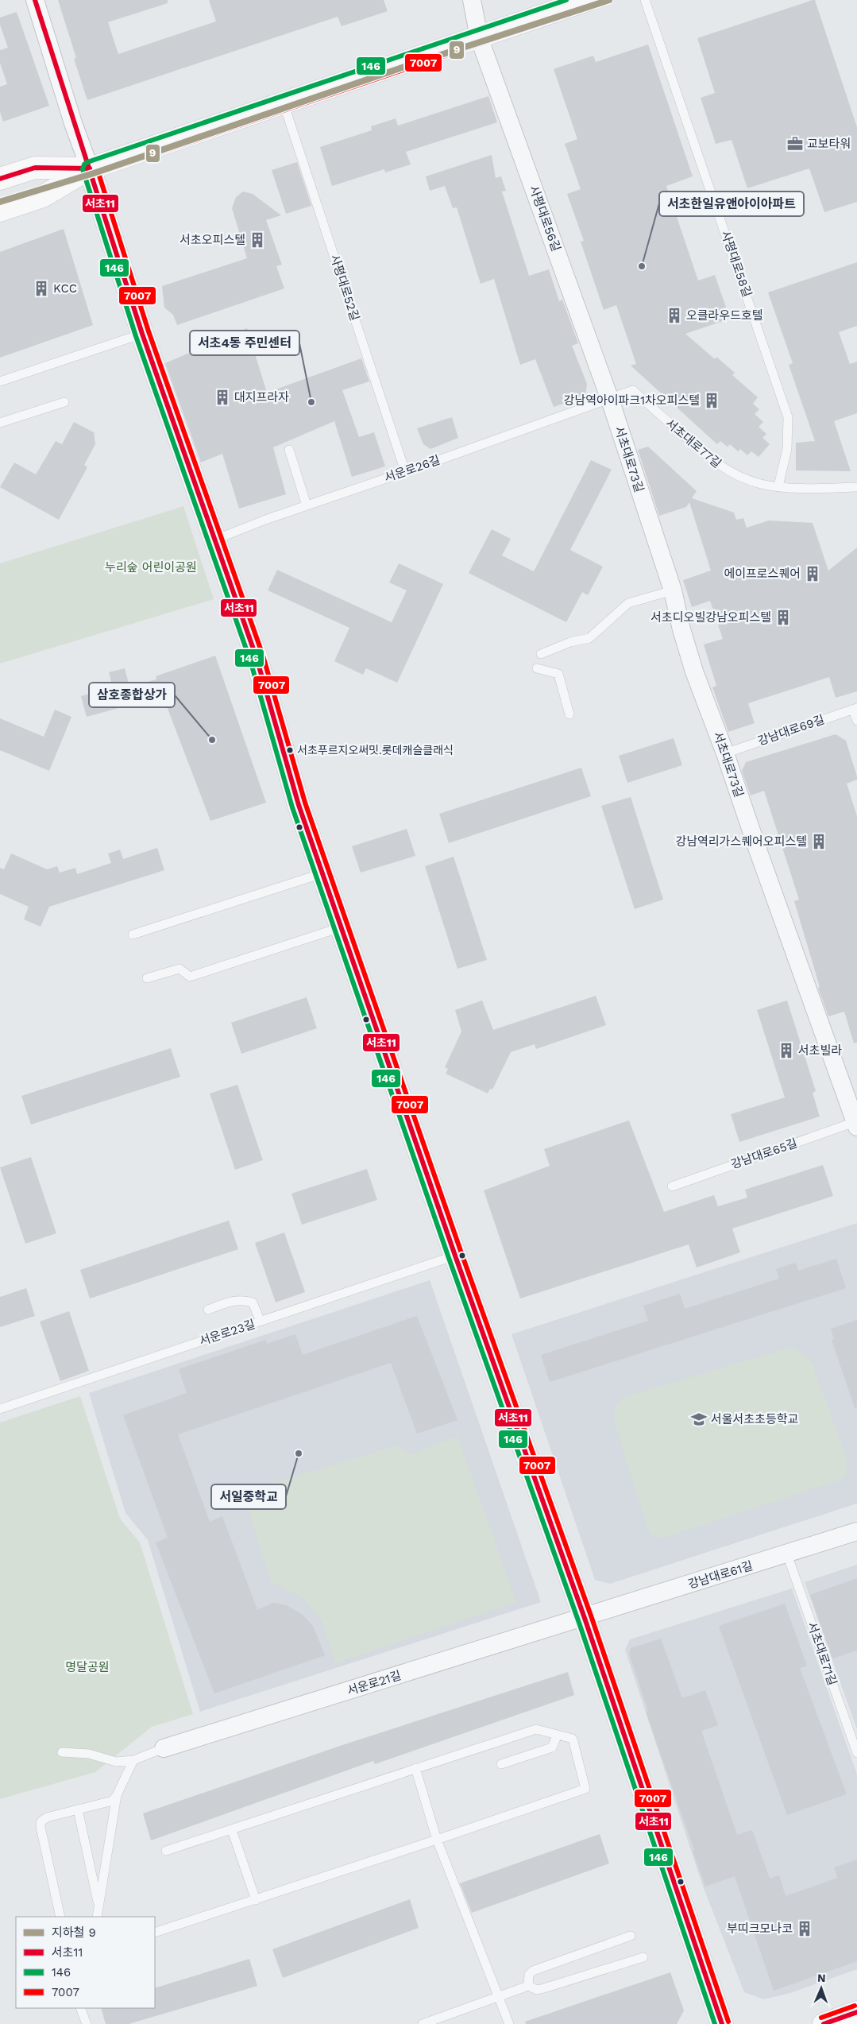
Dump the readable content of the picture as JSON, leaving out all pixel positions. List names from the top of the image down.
{
  "streets": {
    "street": [
      "사평대로56길",
      "서초대로73길",
      "강남대로61길",
      "서운로21길"
    ],
    "lane": [
      "사평대로58길",
      "사평대로52길",
      "서초대로77길",
      "서운로26길",
      "강남대로69길",
      "강남대로65길",
      "서운로23길",
      "서초대로71길"
    ]
  },
  "crossings": [
    ["사평대로56길", "서초대로77길"],
    ["사평대로56길", "서초대로73길"],
    ["사평대로56길", "서운로26길"],
    ["사평대로58길", "서초대로77길"],
    ["사평대로52길", "서운로26길"],
    ["서초대로77길", "서초대로73길"],
    ["서초대로77길", "서운로26길"],
    ["서초대로73길", "서운로26길"],
    ["서초대로73길", "강남대로69길"],
    ["서초대로73길", "강남대로65길"],
    ["강남대로61길", "서초대로71길"],
    ["강남대로61길", "서운로21길"]
  ],
  "parks": ["누리숲 어린이공원", "명달공원"],
  "places": {
    "office": ["교보타워"],
    "building": [
      "서초오피스텔",
      "KCC",
      "오클라우드호텔",
      "대지프라자",
      "강남역아이파크1차오피스텔",
      "에이프로스퀘어",
      "서초디오빌강남오피스텔",
      "강남역리가스퀘어오피스텔",
      "서초빌라",
      "부띠크모나코"
    ],
    "other": [
      "서초한일유앤아이아파트",
      "서초4동 주민센터",
      "삼호종합상가",
      "서초푸르지오써밋.롯데캐슬클래식",
      "서일중학교"
    ],
    "school or university": ["서울서초초등학교"]
  },
  "lines": [
    "metro line 9",
    "transit line 서초11",
    "transit line 146",
    "transit line 7007"
  ],
  "legend": [
    "지하철 9",
    "서초11",
    "146",
    "7007"
  ],
  "north": "top"
}
